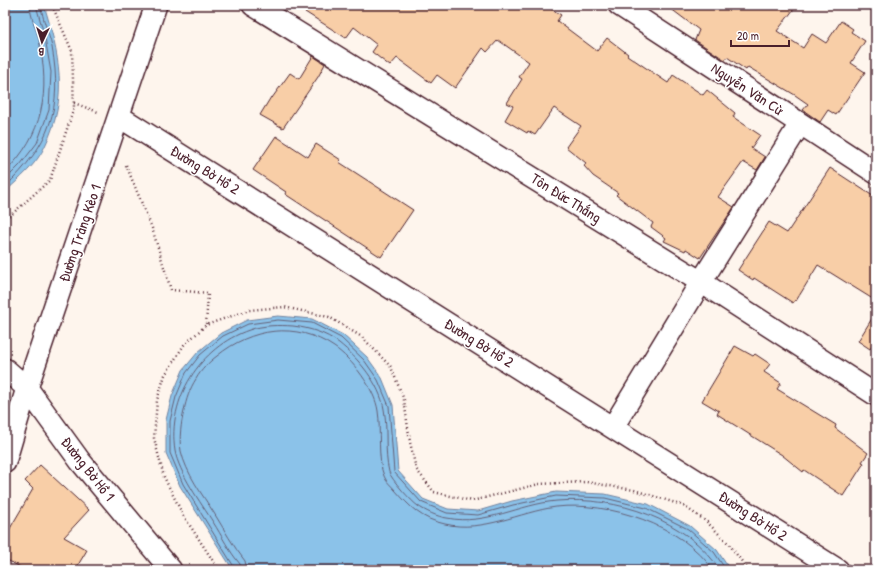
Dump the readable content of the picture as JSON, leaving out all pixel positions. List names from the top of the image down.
{
  "streets": {
    "street": [
      "Nguyễn Văn Cừ",
      "Đường Bờ Hồ 2",
      "Tôn Đức Thắng",
      "Đường Trảng Kèo 1",
      "Đường Bờ Hồ 1"
    ]
  },
  "crossings": [
    ["Đường Bờ Hồ 2", "Đường Trảng Kèo 1"],
    ["Đường Trảng Kèo 1", "Đường Bờ Hồ 1"]
  ],
  "scale_bar": "20 m",
  "north": "bottom"
}
